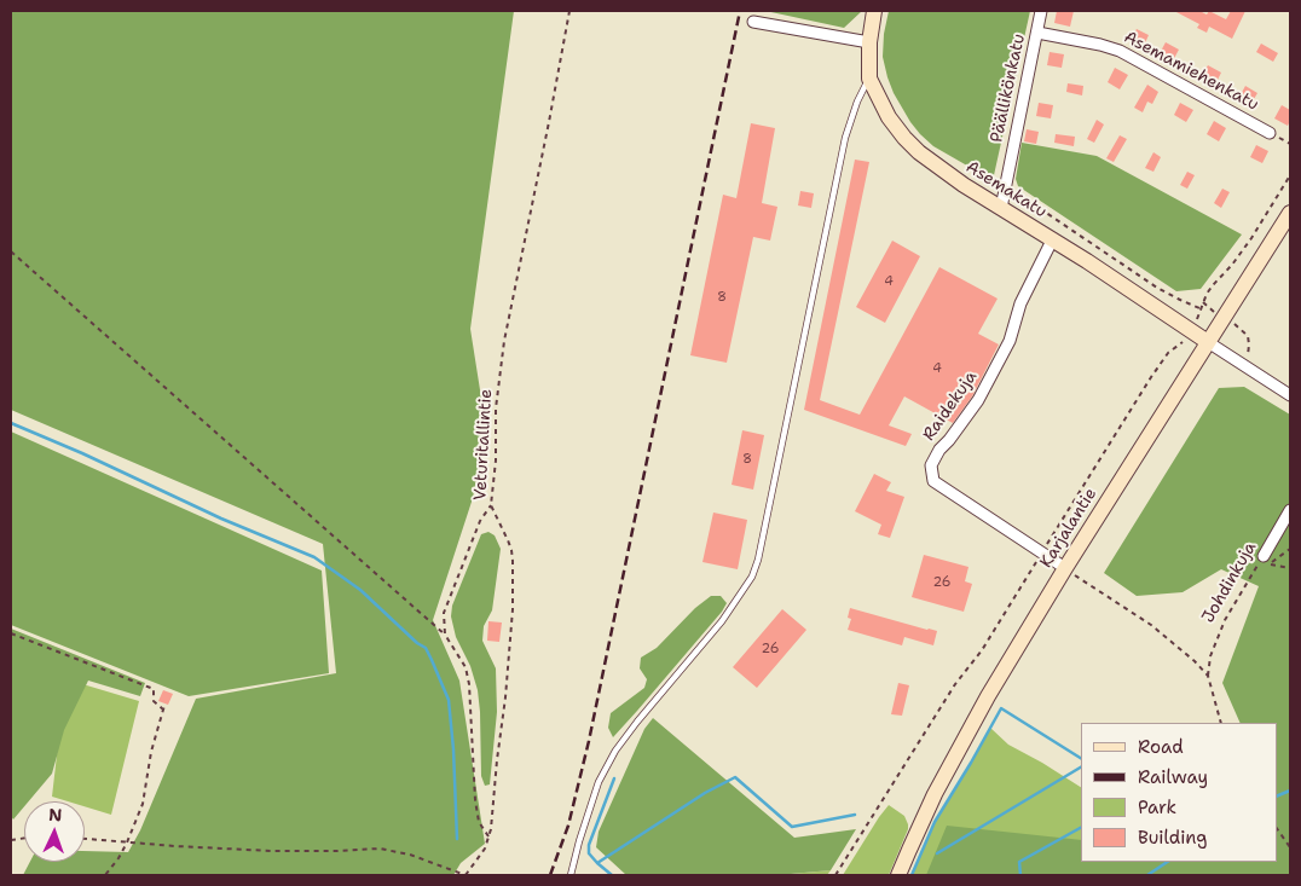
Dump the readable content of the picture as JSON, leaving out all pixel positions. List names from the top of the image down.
{
  "streets": {
    "main road": ["Asemakatu", "Karjalantie"],
    "street": [
      "Asemamiehenkatu",
      "Päällikönkatu",
      "Raidekuja",
      "Johdinkuja"
    ],
    "path": ["Veturitallintie"]
  },
  "crossings": [
    ["Asemamiehenkatu", "Päällikönkatu"],
    ["Päällikönkatu", "Asemakatu"],
    ["Asemakatu", "Raidekuja"],
    ["Asemakatu", "Karjalantie"],
    ["Raidekuja", "Karjalantie"]
  ],
  "house_numbers": [
    "4",
    "8",
    "4",
    "8",
    "26",
    "26"
  ],
  "legend": [
    "Road",
    "Railway",
    "Park",
    "Building"
  ],
  "north": "top"
}
